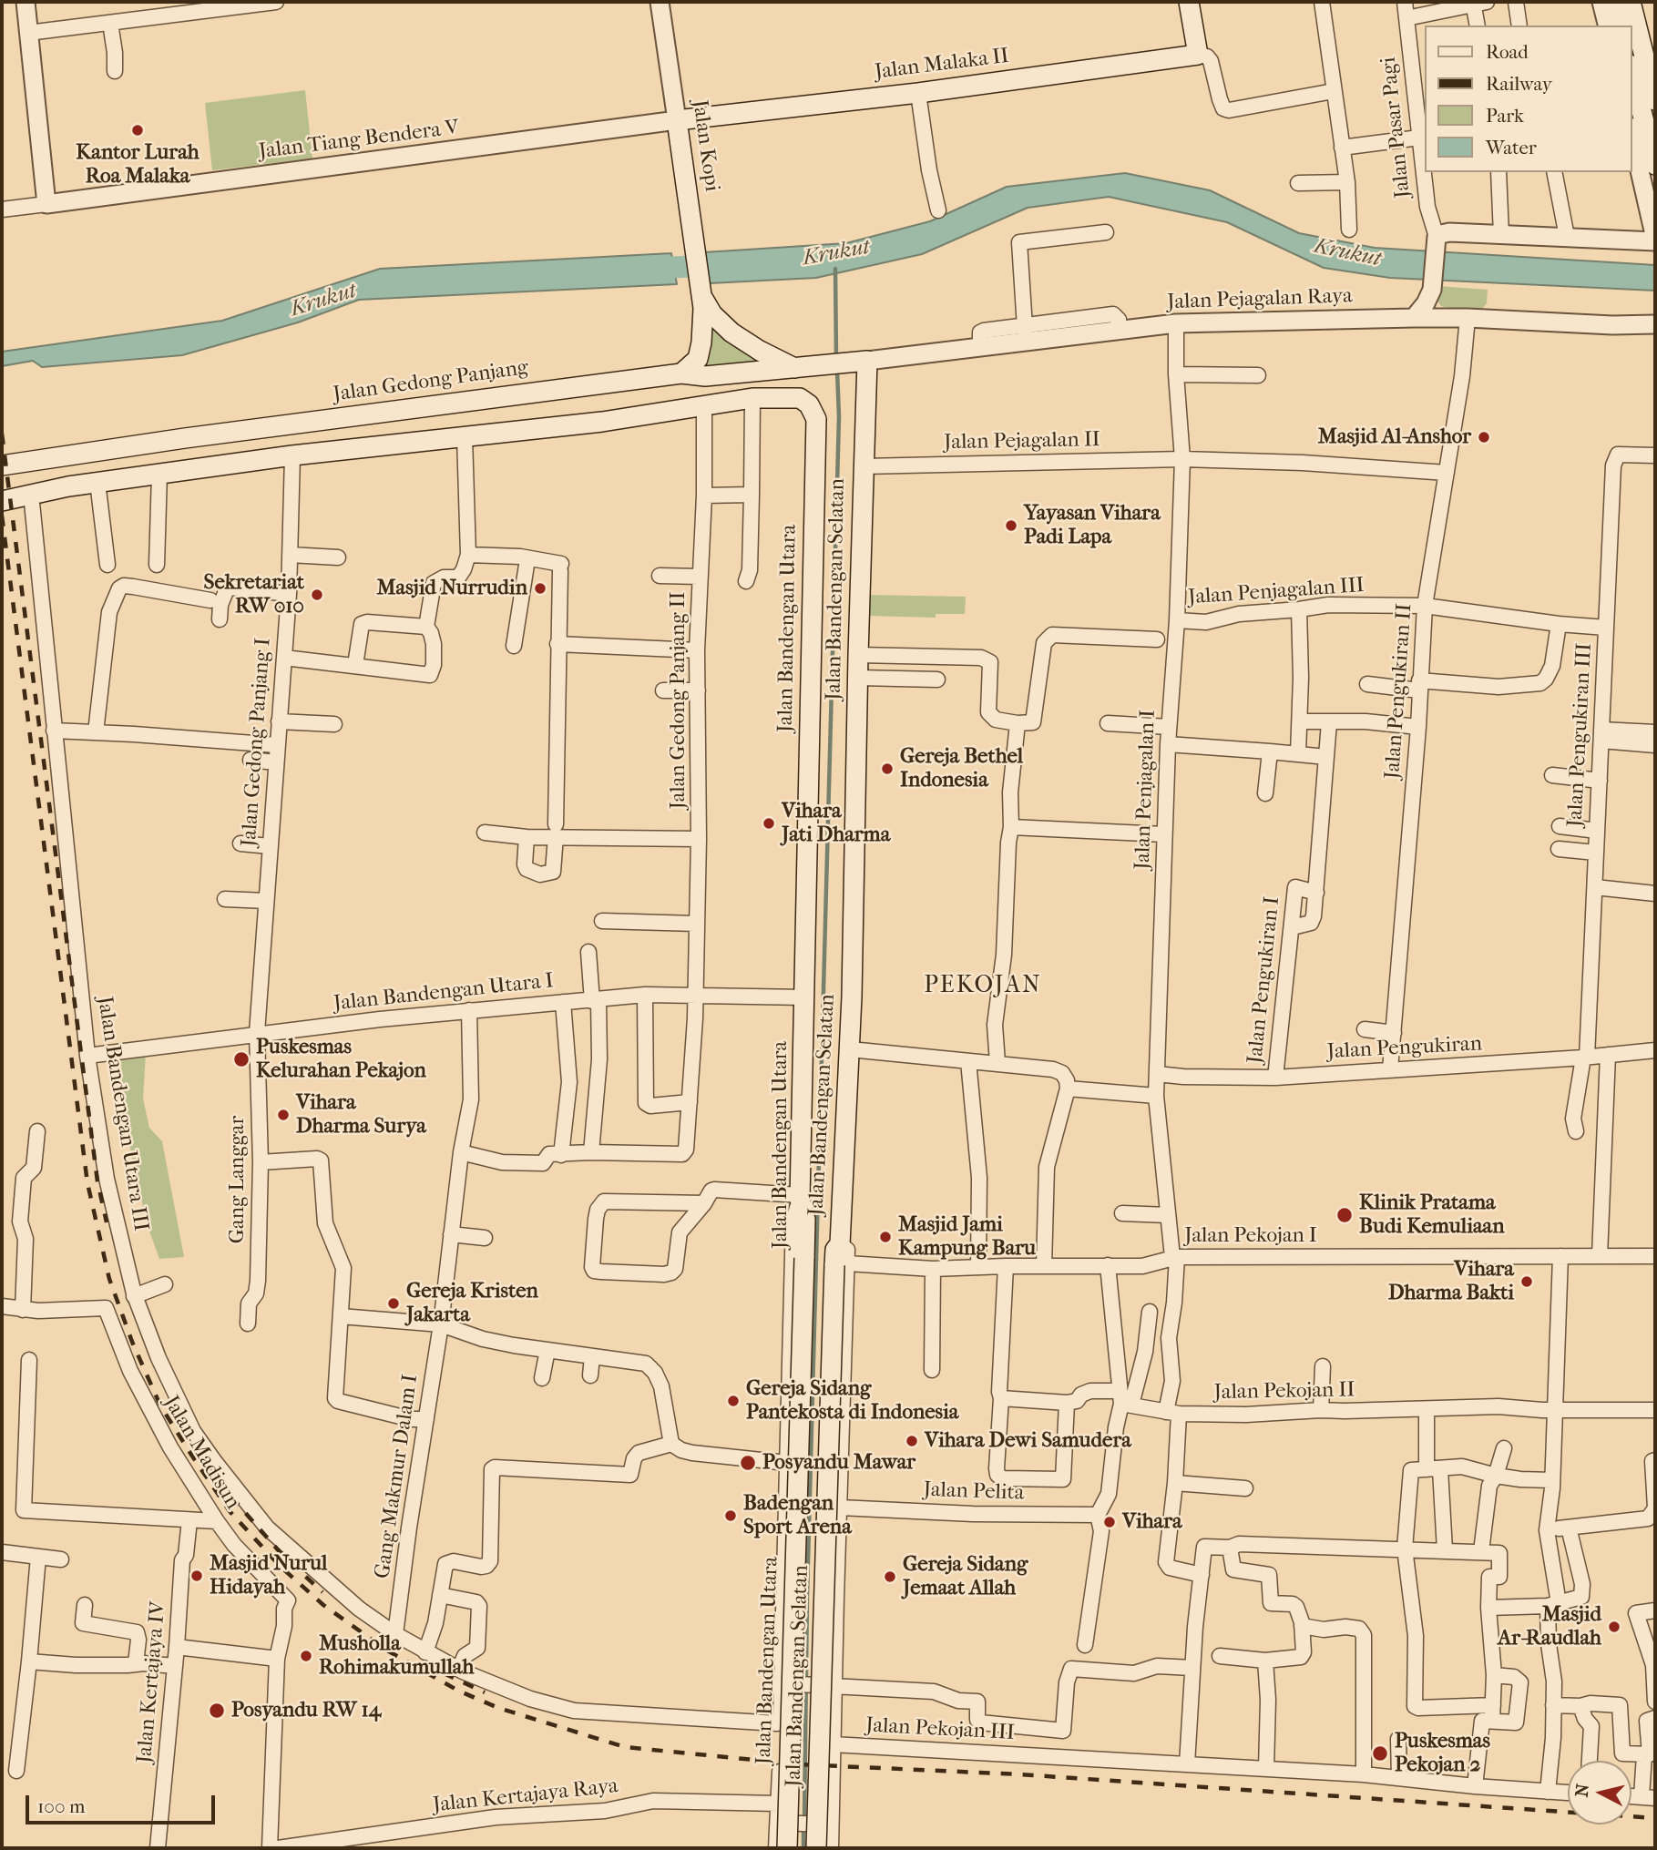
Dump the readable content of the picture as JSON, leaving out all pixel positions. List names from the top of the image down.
{
  "streets": {
    "main road": [
      "Jalan Malaka II",
      "Jalan Kopi",
      "Jalan Gedong Panjang",
      "Jalan Bandengan Selatan",
      "Jalan Bandengan Utara"
    ],
    "street": [
      "Jalan Pasar Pagi",
      "Jalan Tiang Bendera V",
      "Jalan Pejagalan Raya",
      "Jalan Pejagalan II",
      "Jalan Penjagalan III",
      "Jalan Pengukiran II",
      "Jalan Gedong Panjang II",
      "Jalan Pengukiran III",
      "Jalan Gedong Panjang I",
      "Jalan Penjagalan I",
      "Jalan Pengukiran I",
      "Jalan Bandengan Utara I",
      "Jalan Pengukiran",
      "Jalan Bandengan Utara III",
      "Gang Langgar",
      "Jalan Pekojan I",
      "Jalan Pekojan II",
      "Jalan Madisun",
      "Gang Makmur Dalam I",
      "Jalan Pelita",
      "Jalan Kertajaya IV",
      "Jalan Pekojan III",
      "Jalan Kertajaya Raya"
    ]
  },
  "crossings": [
    ["Jalan Malaka II", "Jalan Tiang Bendera V"],
    ["Jalan Malaka II", "Jalan Kopi"],
    ["Jalan Pasar Pagi", "Jalan Pejagalan Raya"],
    ["Jalan Tiang Bendera V", "Jalan Kopi"],
    ["Jalan Kopi", "Jalan Gedong Panjang"],
    ["Jalan Pejagalan Raya", "Jalan Gedong Panjang"],
    ["Jalan Pejagalan Raya", "Jalan Bandengan Selatan"],
    ["Jalan Pejagalan Raya", "Jalan Pengukiran II"],
    ["Jalan Pejagalan Raya", "Jalan Penjagalan I"],
    ["Jalan Gedong Panjang", "Jalan Bandengan Selatan"],
    ["Jalan Pejagalan II", "Jalan Bandengan Selatan"],
    ["Jalan Pejagalan II", "Jalan Pengukiran II"],
    ["Jalan Pejagalan II", "Jalan Penjagalan I"],
    ["Jalan Bandengan Selatan", "Jalan Pekojan I"],
    ["Jalan Penjagalan III", "Jalan Pengukiran II"],
    ["Jalan Penjagalan III", "Jalan Pengukiran III"],
    ["Jalan Penjagalan III", "Jalan Penjagalan I"],
    ["Jalan Bandengan Utara", "Jalan Bandengan Utara I"],
    ["Jalan Pengukiran II", "Jalan Pengukiran"],
    ["Jalan Gedong Panjang II", "Jalan Bandengan Utara I"],
    ["Jalan Pengukiran III", "Jalan Pengukiran"],
    ["Jalan Gedong Panjang I", "Jalan Bandengan Utara I"],
    ["Jalan Gedong Panjang I", "Gang Langgar"],
    ["Jalan Penjagalan I", "Jalan Pengukiran"],
    ["Jalan Penjagalan I", "Jalan Pekojan I"],
    ["Jalan Penjagalan I", "Jalan Pekojan II"],
    ["Jalan Pengukiran I", "Jalan Pengukiran"],
    ["Jalan Bandengan Utara I", "Jalan Bandengan Utara III"],
    ["Jalan Bandengan Utara I", "Gang Langgar"],
    ["Jalan Bandengan Utara I", "Gang Makmur Dalam I"],
    ["Jalan Bandengan Utara III", "Gang Makmur Dalam I"]
  ],
  "districts": ["PEKOJAN"],
  "water": ["Krukut"],
  "places": [
    "Kantor Lurah Roa Malaka",
    "Masjid Al-Anshor",
    "Yayasan Vihara Padi Lapa",
    "Masjid Nurrudin",
    "Sekretariat RW 010",
    "Gereja Bethel Indonesia",
    "Vihara Jati Dharma",
    "Puskesmas Kelurahan Pekajon",
    "Vihara Dharma Surya",
    "Klinik Pratama Budi Kemuliaan",
    "Masjid Jami Kampung Baru",
    "Vihara Dharma Bakti",
    "Gereja Kristen Jakarta",
    "Gereja Sidang Pantekosta di Indonesia",
    "Vihara Dewi Samudera",
    "Posyandu Mawar",
    "Badengan Sport Arena",
    "Vihara",
    "Masjid Nurul Hidayah",
    "Gereja Sidang Jemaat Allah",
    "Masjid Ar-Raudlah",
    "Musholla Rohimakumullah",
    "Posyandu RW 14",
    "Puskesmas Pekojan 2"
  ],
  "legend": [
    "Road",
    "Railway",
    "Park",
    "Water"
  ],
  "scale_bar": "100 m",
  "north": "left"
}
